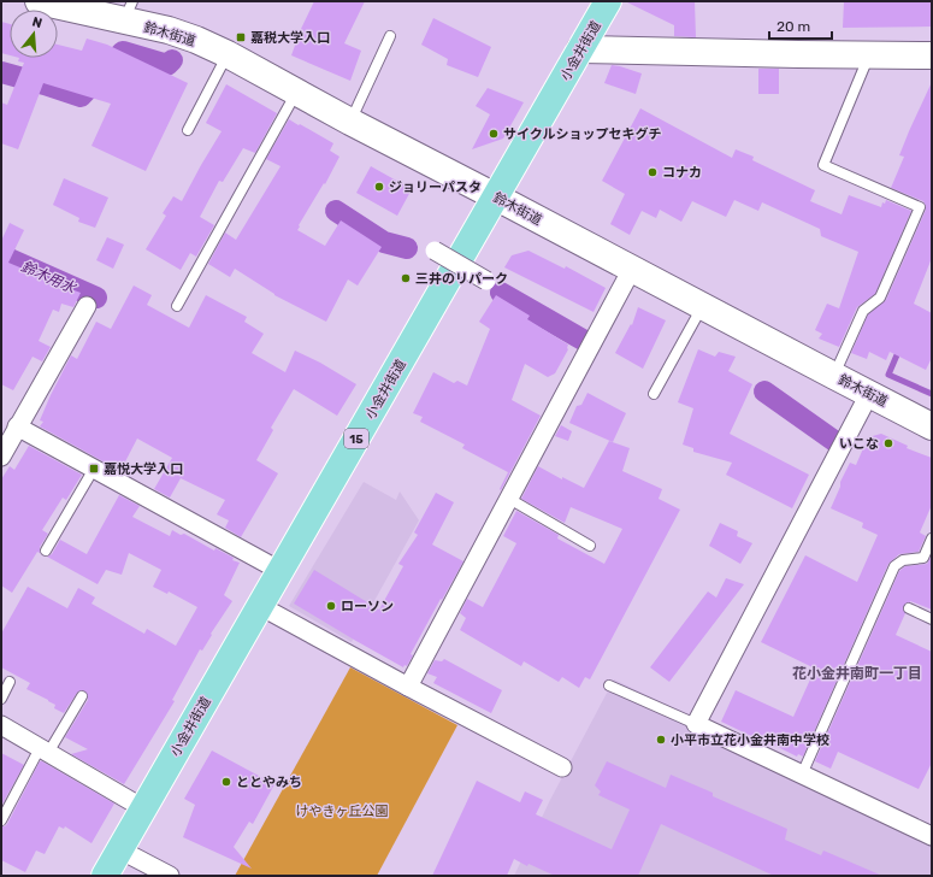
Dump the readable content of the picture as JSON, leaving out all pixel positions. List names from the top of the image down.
{
  "streets": {
    "main road": ["鈴木街道", "小金井街道", "15"]
  },
  "crossings": [
    ["鈴木街道", "小金井街道"]
  ],
  "districts": ["花小金井南町一丁目"],
  "water": ["鈴木用水"],
  "parks": ["けやきヶ丘公園"],
  "places": {
    "transit": ["嘉税大学入口", "嘉悦大学入口"],
    "other": [
      "サイクルショップセキグチ",
      "コナカ",
      "ジョリーパスタ",
      "三井のリパーク",
      "いこな",
      "ローソン",
      "小平市立花小金井南中学校",
      "ととやみち"
    ]
  },
  "scale_bar": "20 m",
  "north": "top"
}
